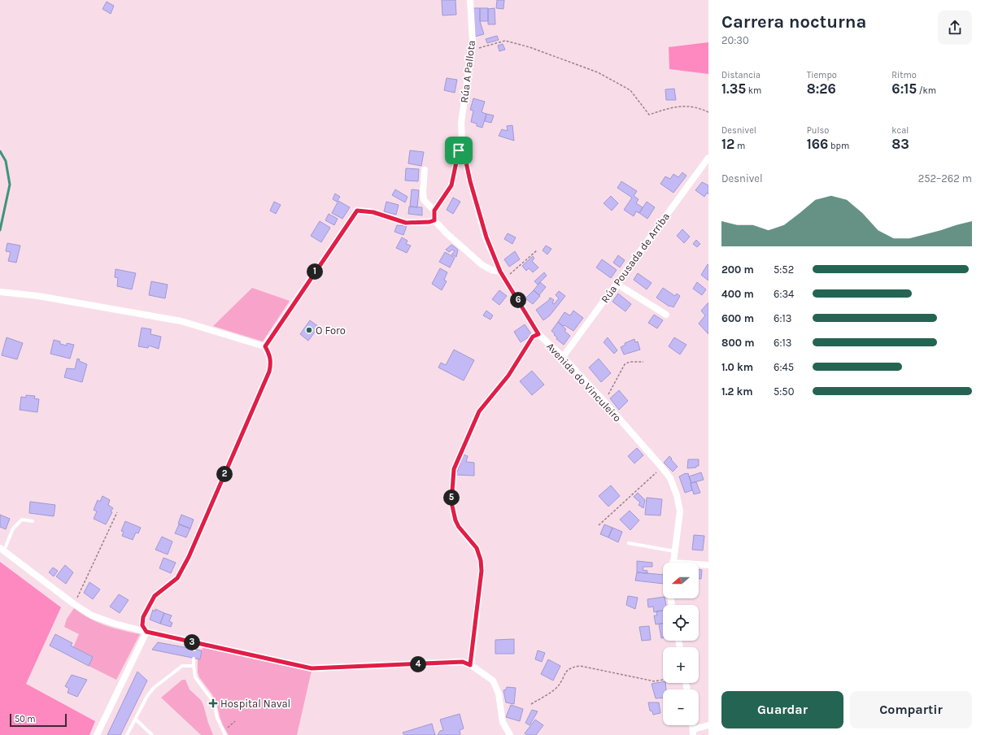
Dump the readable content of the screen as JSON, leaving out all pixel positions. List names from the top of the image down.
{
  "streets": {
    "street": ["Rúa A Pallota", "Rúa Pousada de Arriba", "Avenida do Vinculeiro"]
  },
  "crossings": [
    ["Rúa A Pallota", "Avenida do Vinculeiro"],
    ["Rúa Pousada de Arriba", "Avenida do Vinculeiro"]
  ],
  "places": {
    "other": ["O Foro"],
    "health": ["Hospital Naval"]
  },
  "scale_bar": "50 m",
  "north": "left",
  "page": {
    "heading": ["Carrera nocturna", "20:30"],
    "stats": [
      ["Distancia", "1.35 km"],
      ["Tiempo", "8:26"],
      ["Ritmo", "6:15 /km"],
      ["Desnivel", "12 m"],
      ["Pulso", "166 bpm"],
      ["kcal", "83"]
    ],
    "chart": ["Desnivel", "252–262 m"],
    "list": [
      {
        "name": "200 m",
        "note": "5:52"
      },
      {
        "name": "400 m",
        "note": "6:34"
      },
      {
        "name": "600 m",
        "note": "6:13"
      },
      {
        "name": "800 m",
        "note": "6:13"
      },
      {
        "name": "1.0 km",
        "note": "6:45"
      },
      {
        "name": "1.2 km",
        "note": "5:50"
      }
    ],
    "pins": [
      "1",
      "6",
      "2",
      "5",
      "3",
      "4"
    ],
    "map_buttons": ["+", "−"],
    "buttons": ["Guardar", "Compartir"],
    "scale": "50 m"
  }
}
